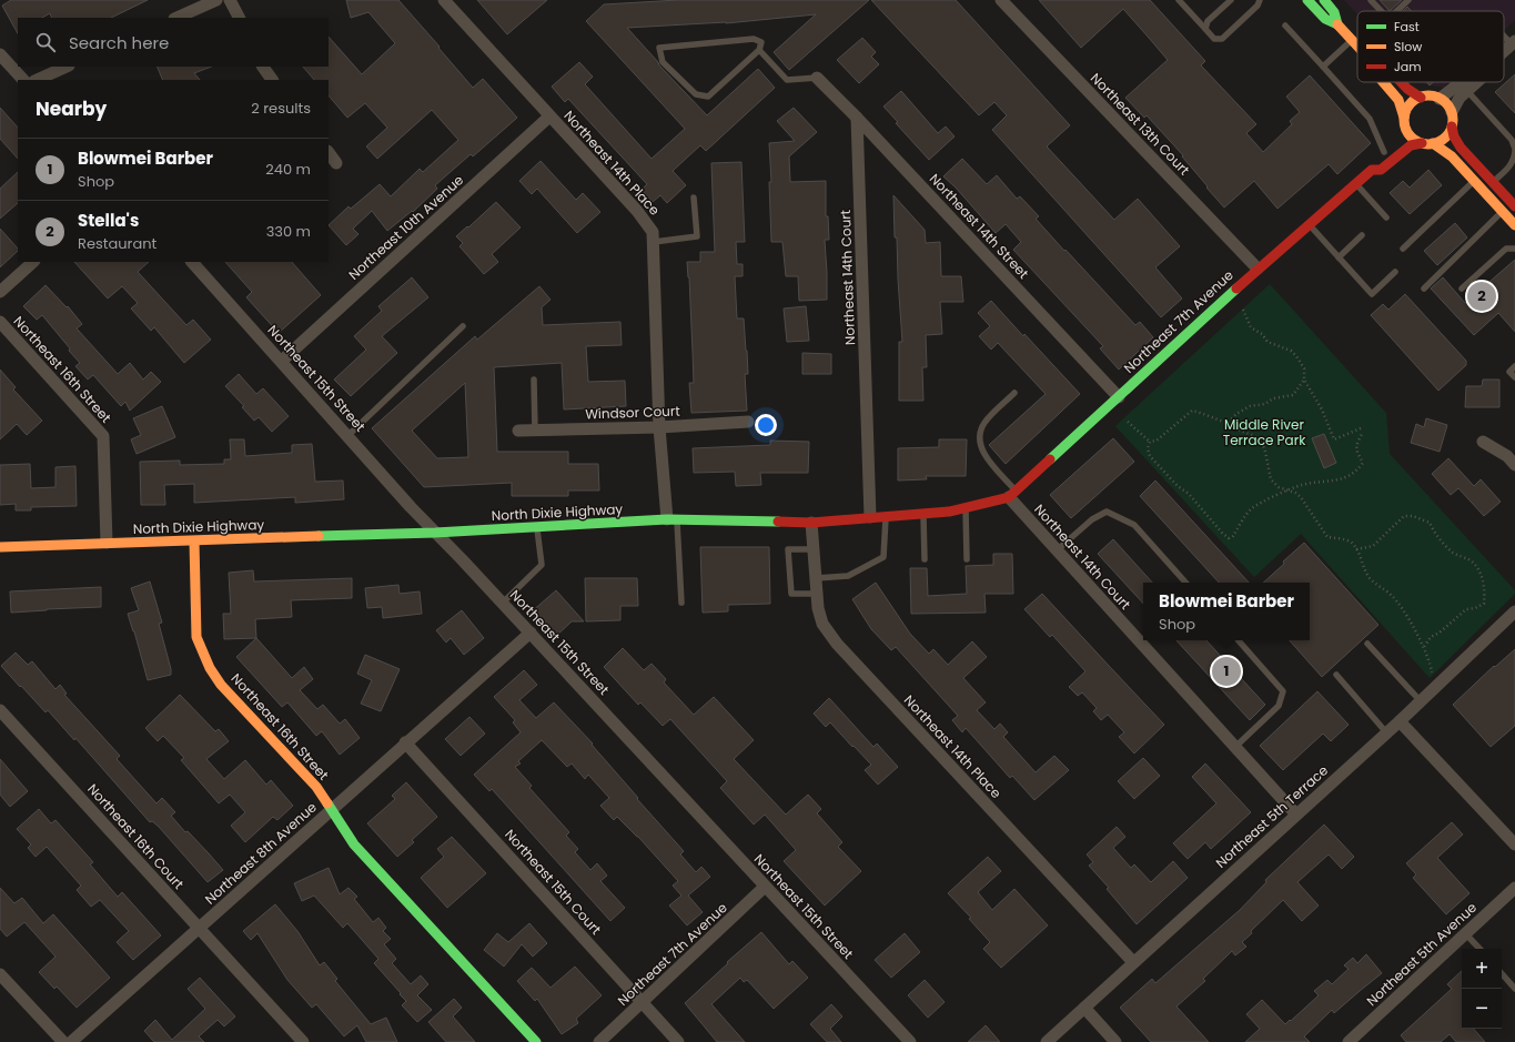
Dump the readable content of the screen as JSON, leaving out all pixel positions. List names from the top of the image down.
{
  "streets": {
    "street": [
      "Northeast 13th Court",
      "Northeast 14th Place",
      "Northeast 14th Street",
      "Northeast 10th Avenue",
      "Northeast 14th Court",
      "Northeast 7th Avenue",
      "Northeast 16th Street",
      "Northeast 15th Street",
      "Windsor Court",
      "North Dixie Highway",
      "Northeast 5th Terrace",
      "Northeast 16th Court",
      "Northeast 8th Avenue",
      "Northeast 15th Court",
      "Northeast 5th Avenue"
    ]
  },
  "crossings": [
    ["Northeast 13th Court", "Northeast 7th Avenue"],
    ["Northeast 14th Place", "Northeast 10th Avenue"],
    ["Northeast 14th Place", "Windsor Court"],
    ["Northeast 14th Place", "North Dixie Highway"],
    ["Northeast 14th Place", "Northeast 5th Terrace"],
    ["Northeast 14th Street", "Northeast 14th Court"],
    ["Northeast 14th Street", "Northeast 7th Avenue"],
    ["Northeast 10th Avenue", "Northeast 15th Street"],
    ["Northeast 14th Court", "Northeast 7th Avenue"],
    ["Northeast 14th Court", "North Dixie Highway"],
    ["Northeast 14th Court", "Northeast 5th Terrace"],
    ["Northeast 7th Avenue", "Northeast 15th Street"],
    ["Northeast 7th Avenue", "North Dixie Highway"],
    ["Northeast 7th Avenue", "Northeast 15th Court"],
    ["Northeast 16th Street", "North Dixie Highway"],
    ["Northeast 16th Street", "Northeast 8th Avenue"],
    ["Northeast 15th Street", "North Dixie Highway"],
    ["Northeast 15th Street", "Northeast 8th Avenue"],
    ["Northeast 16th Court", "Northeast 8th Avenue"],
    ["Northeast 8th Avenue", "Northeast 15th Court"]
  ],
  "parks": ["Middle River Terrace Park"],
  "legend": ["Fast", "Slow", "Jam"],
  "page": {
    "search": "Search here",
    "heading": ["Nearby", "2 results"],
    "list": [
      {
        "mark": "1",
        "name": "Blowmei Barber",
        "note": "Shop",
        "value": "240 m"
      },
      {
        "mark": "2",
        "name": "Stella's",
        "note": "Restaurant",
        "value": "330 m"
      }
    ],
    "pins": ["2", "1"],
    "popup": ["Blowmei Barber", "Shop"],
    "map_buttons": ["+", "−"]
  }
}
